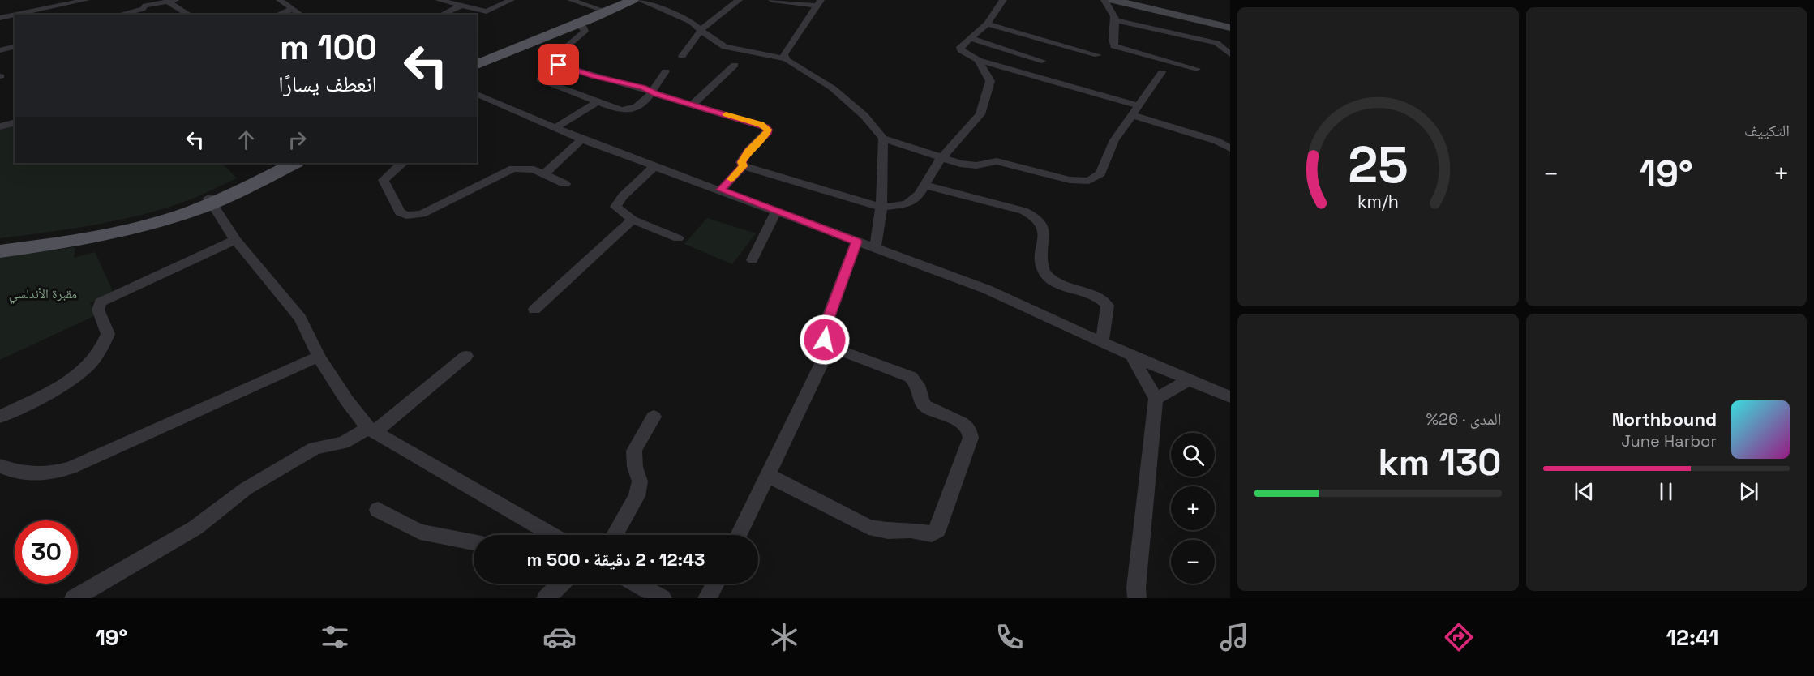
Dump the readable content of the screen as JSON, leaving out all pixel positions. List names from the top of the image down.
{
  "parks": ["مقبرة الأندلسي"],
  "page": {
    "tile": [
      "التكييف",
      ["المدى · 26%", "130 km"]
    ],
    "turn": ["100 m", "انعطف يسارًا"],
    "heat": ["−", "19°", "+"],
    "song": ["Northbound", "June Harbor"],
    "map_buttons": ["+", "−"],
    "limit": "30",
    "trip": "12:43 · 2 دقيقة · 500 m",
    "tabs": ["12:41", "19°"],
    "gauge": ["25", "km/h"]
  }
}
